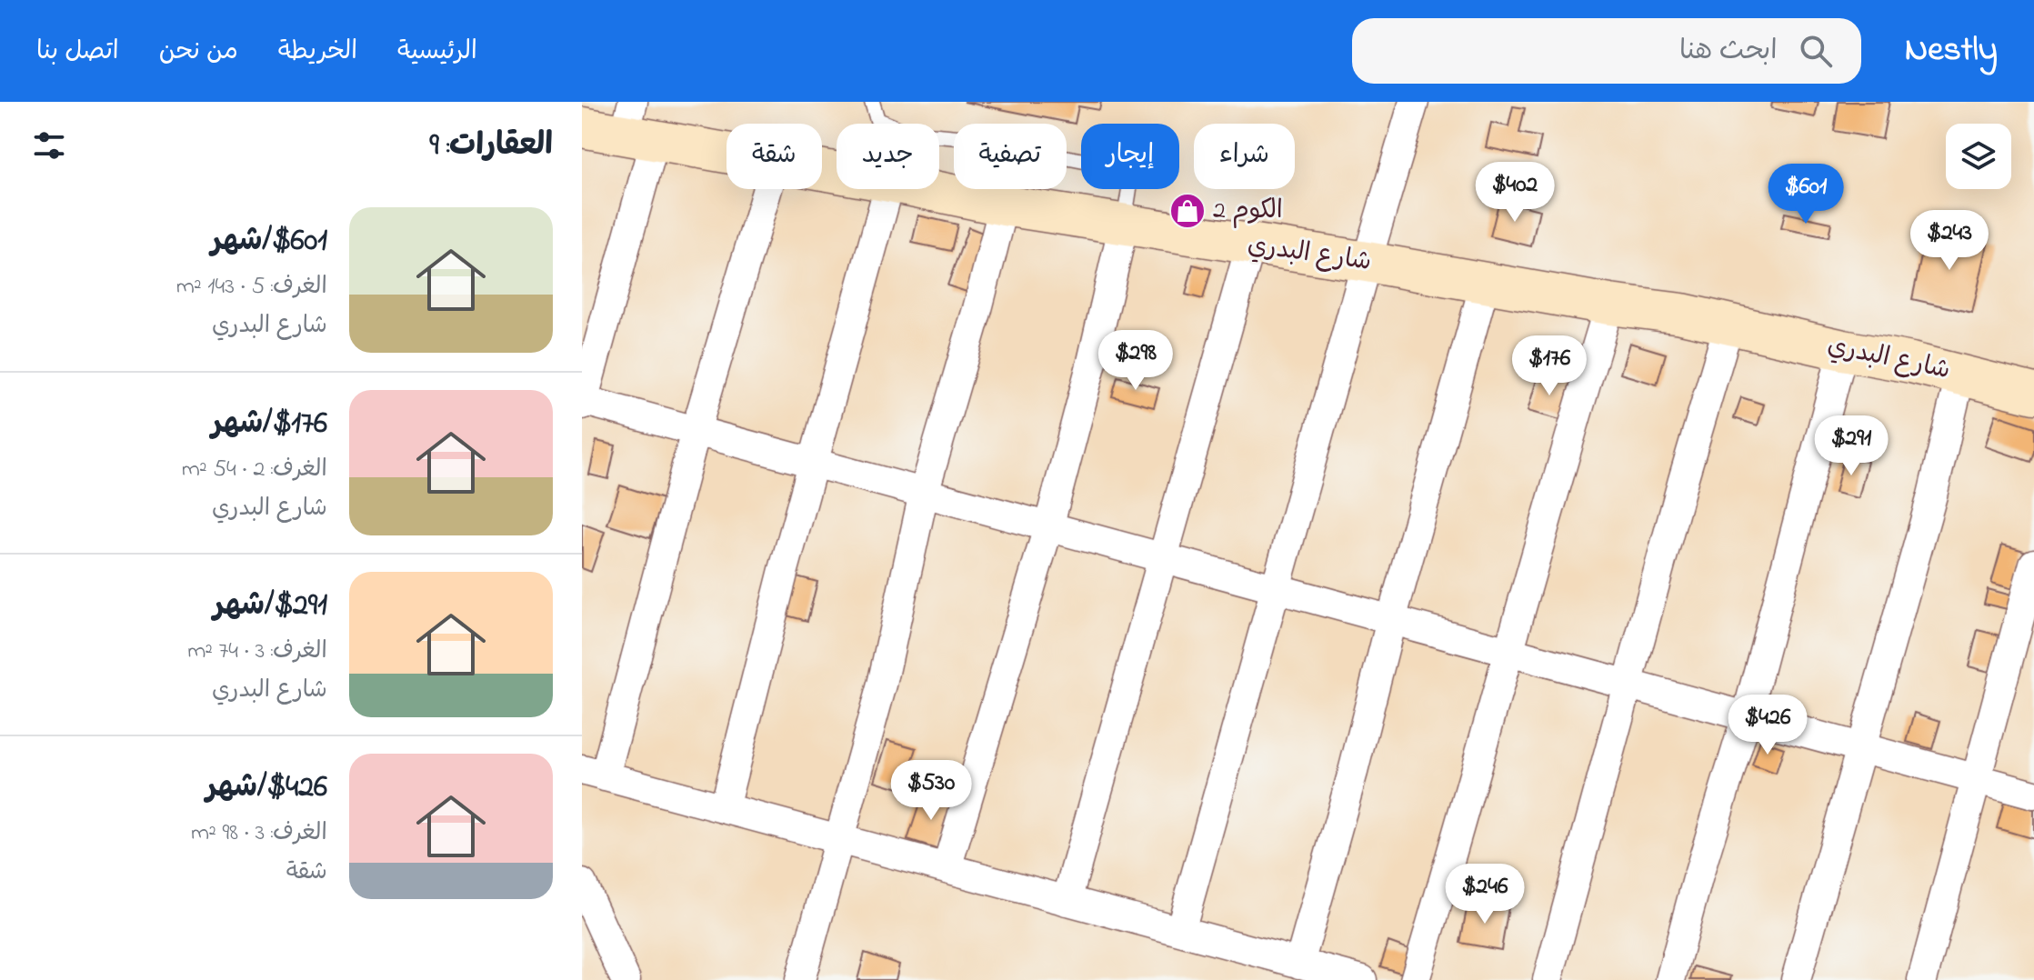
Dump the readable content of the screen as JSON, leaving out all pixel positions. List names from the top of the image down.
{
  "streets": {
    "street": ["شارع البدري"]
  },
  "places": {
    "shop": ["الكوم 2"]
  },
  "page": {
    "header": "Nestly",
    "search": "ابحث هنا",
    "nav": [
      "الرئيسية",
      "الخريطة",
      "من نحن",
      "اتصل بنا"
    ],
    "heading": "العقارات: 9",
    "chip": [
      "شراء",
      "إيجار",
      "تصفية",
      "جديد",
      "شقة"
    ],
    "price": [
      "$402",
      "$601",
      "$243",
      "$298",
      "$176",
      "$291",
      "$426",
      "$530",
      "$246"
    ],
    "list": [
      {
        "name": "$601/شهر",
        "note": "الغرف: 5 · 143 m² · شارع البدري"
      },
      {
        "name": "$176/شهر",
        "note": "الغرف: 2 · 54 m² · شارع البدري"
      },
      {
        "name": "$291/شهر",
        "note": "الغرف: 3 · 74 m² · شارع البدري"
      },
      {
        "name": "$426/شهر",
        "note": "الغرف: 3 · 98 m² · شقة"
      }
    ]
  }
}
